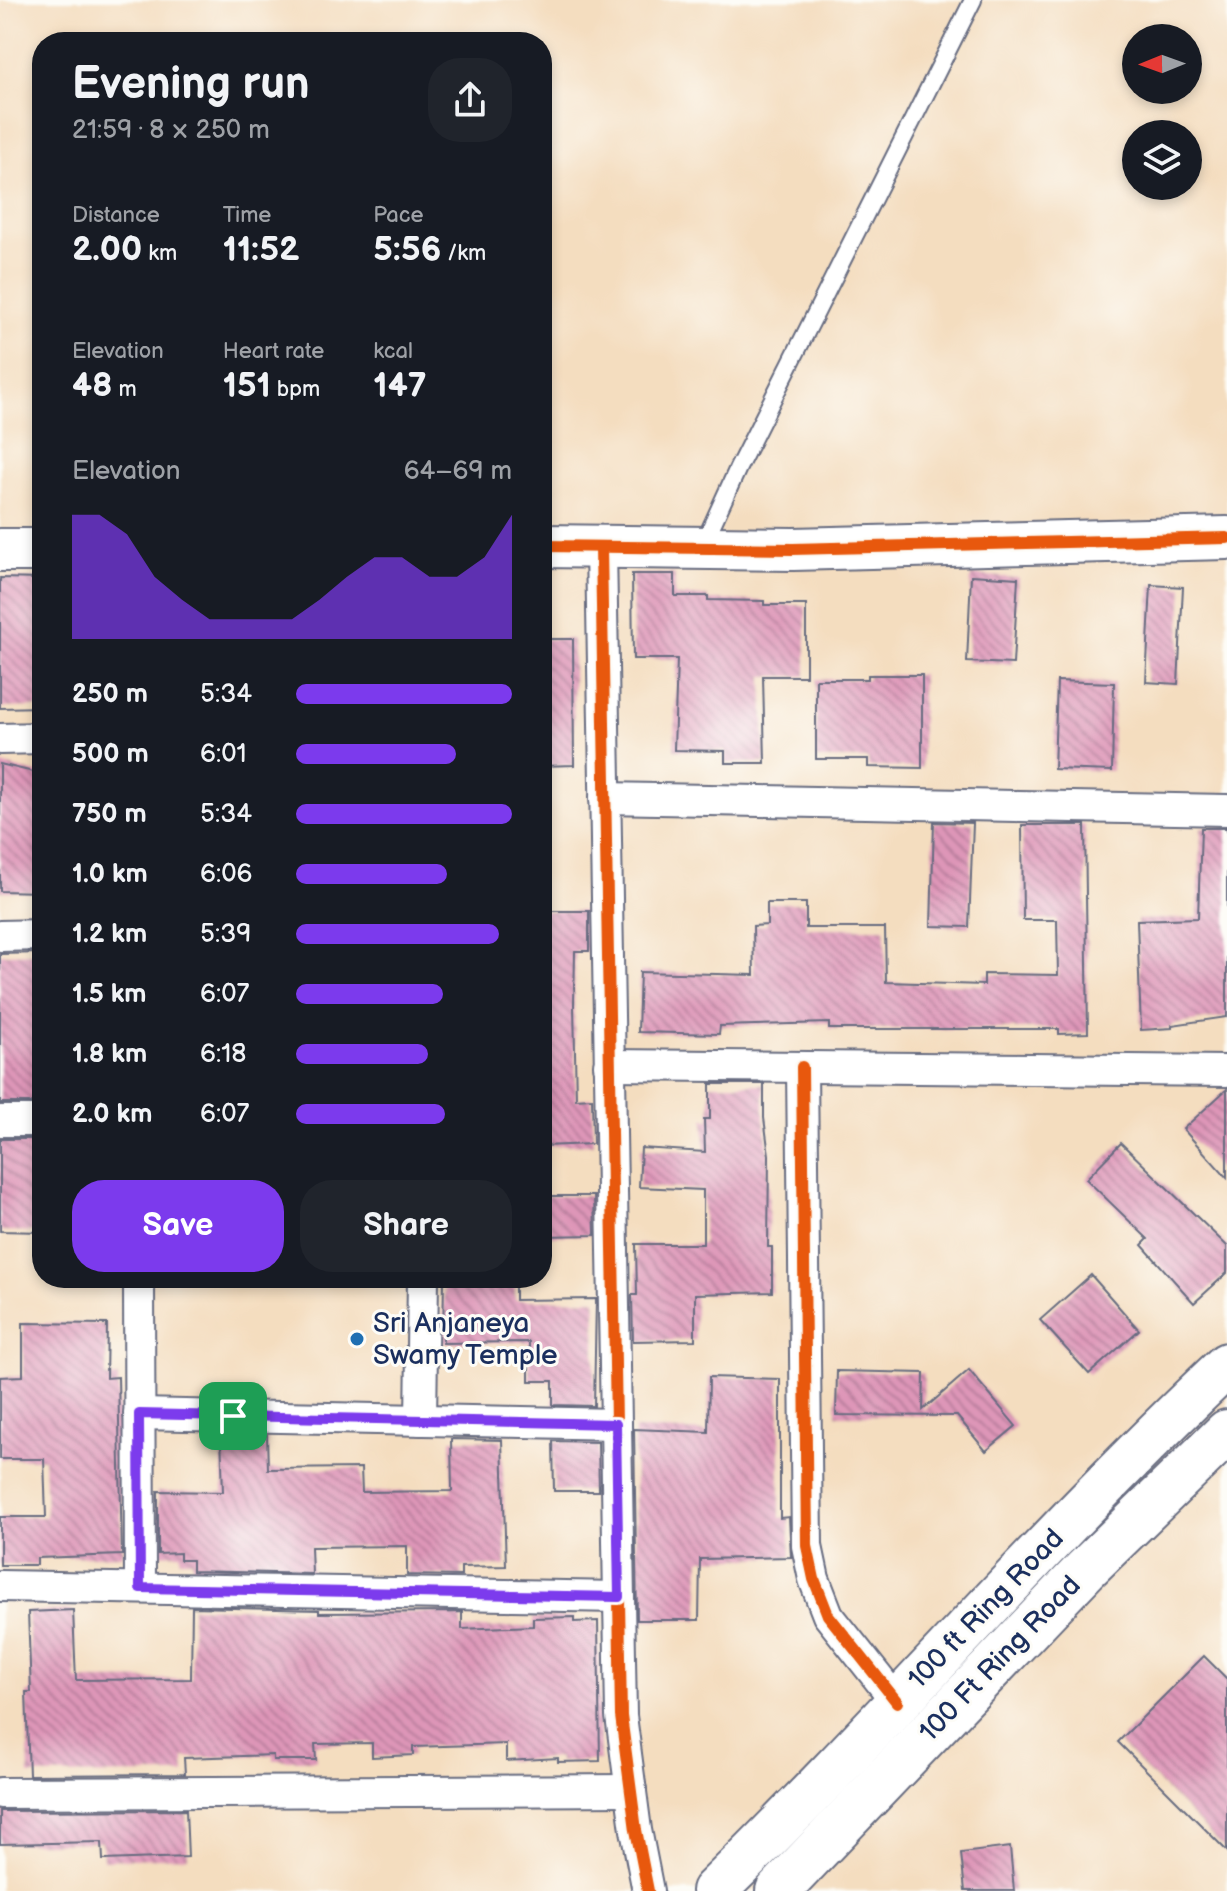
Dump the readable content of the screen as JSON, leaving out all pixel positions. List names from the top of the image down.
{
  "streets": {
    "main road": ["100 ft Ring Road", "100 Ft Ring Road"]
  },
  "places": ["Sri Anjaneya Swamy Temple"],
  "north": "left",
  "page": {
    "heading": ["Evening run", "21:59 · 8 × 250 m"],
    "stats": [
      ["Distance", "2.00 km"],
      ["Time", "11:52"],
      ["Pace", "5:56 /km"],
      ["Elevation", "48 m"],
      ["Heart rate", "151 bpm"],
      ["kcal", "147"]
    ],
    "chart": ["Elevation", "64–69 m"],
    "list": [
      {
        "name": "250 m",
        "note": "5:34"
      },
      {
        "name": "500 m",
        "note": "6:01"
      },
      {
        "name": "750 m",
        "note": "5:34"
      },
      {
        "name": "1.0 km",
        "note": "6:06"
      },
      {
        "name": "1.2 km",
        "note": "5:39"
      },
      {
        "name": "1.5 km",
        "note": "6:07"
      },
      {
        "name": "1.8 km",
        "note": "6:18"
      },
      {
        "name": "2.0 km",
        "note": "6:07"
      }
    ],
    "buttons": ["Save", "Share"]
  }
}
